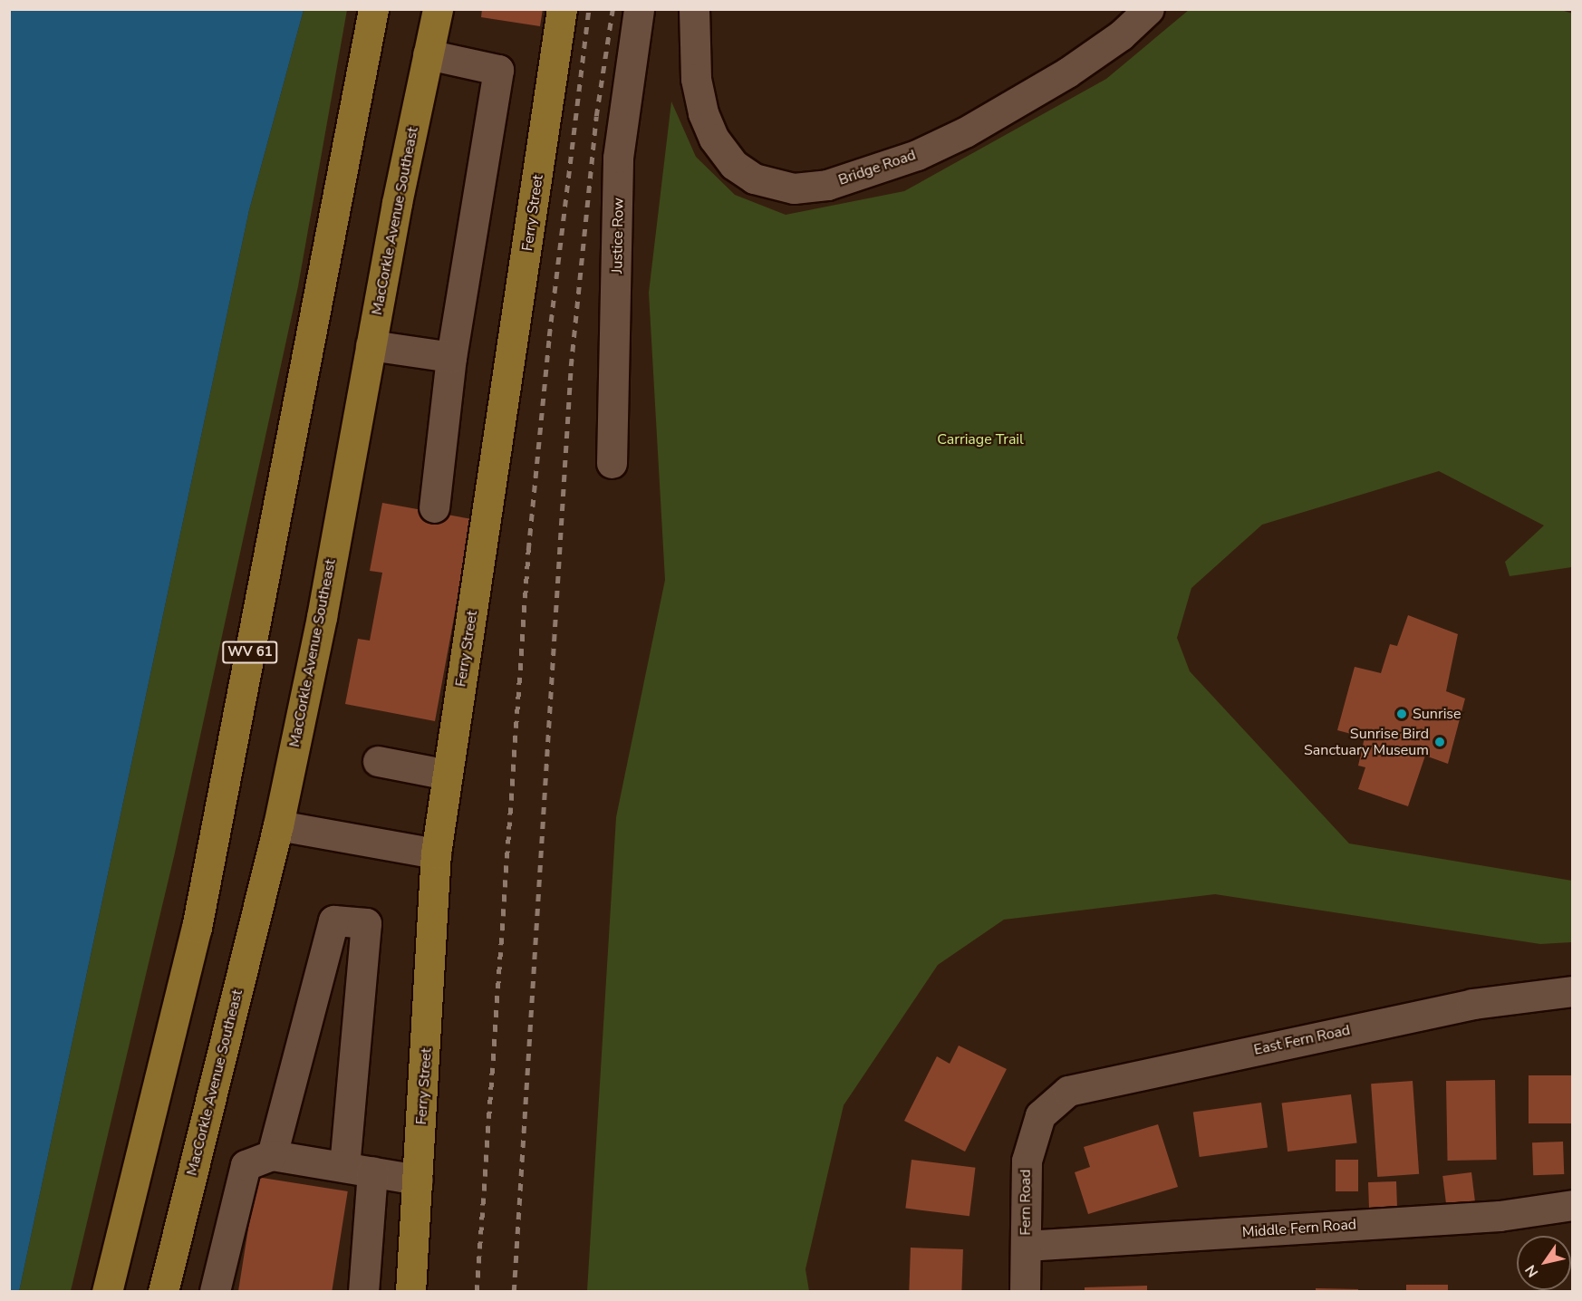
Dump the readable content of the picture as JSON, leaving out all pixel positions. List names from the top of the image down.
{
  "streets": {
    "main road": ["Ferry Street", "MacCorkle Avenue Southeast", "WV 61"],
    "street": [
      "Bridge Road",
      "Justice Row",
      "East Fern Road",
      "Fern Road",
      "Middle Fern Road"
    ]
  },
  "crossings": [
    ["East Fern Road", "Fern Road"],
    ["Fern Road", "Middle Fern Road"]
  ],
  "parks": ["Carriage Trail"],
  "places": ["Sunrise", "Sunrise Bird Sanctuary Museum"],
  "north": "bottom left"
}
